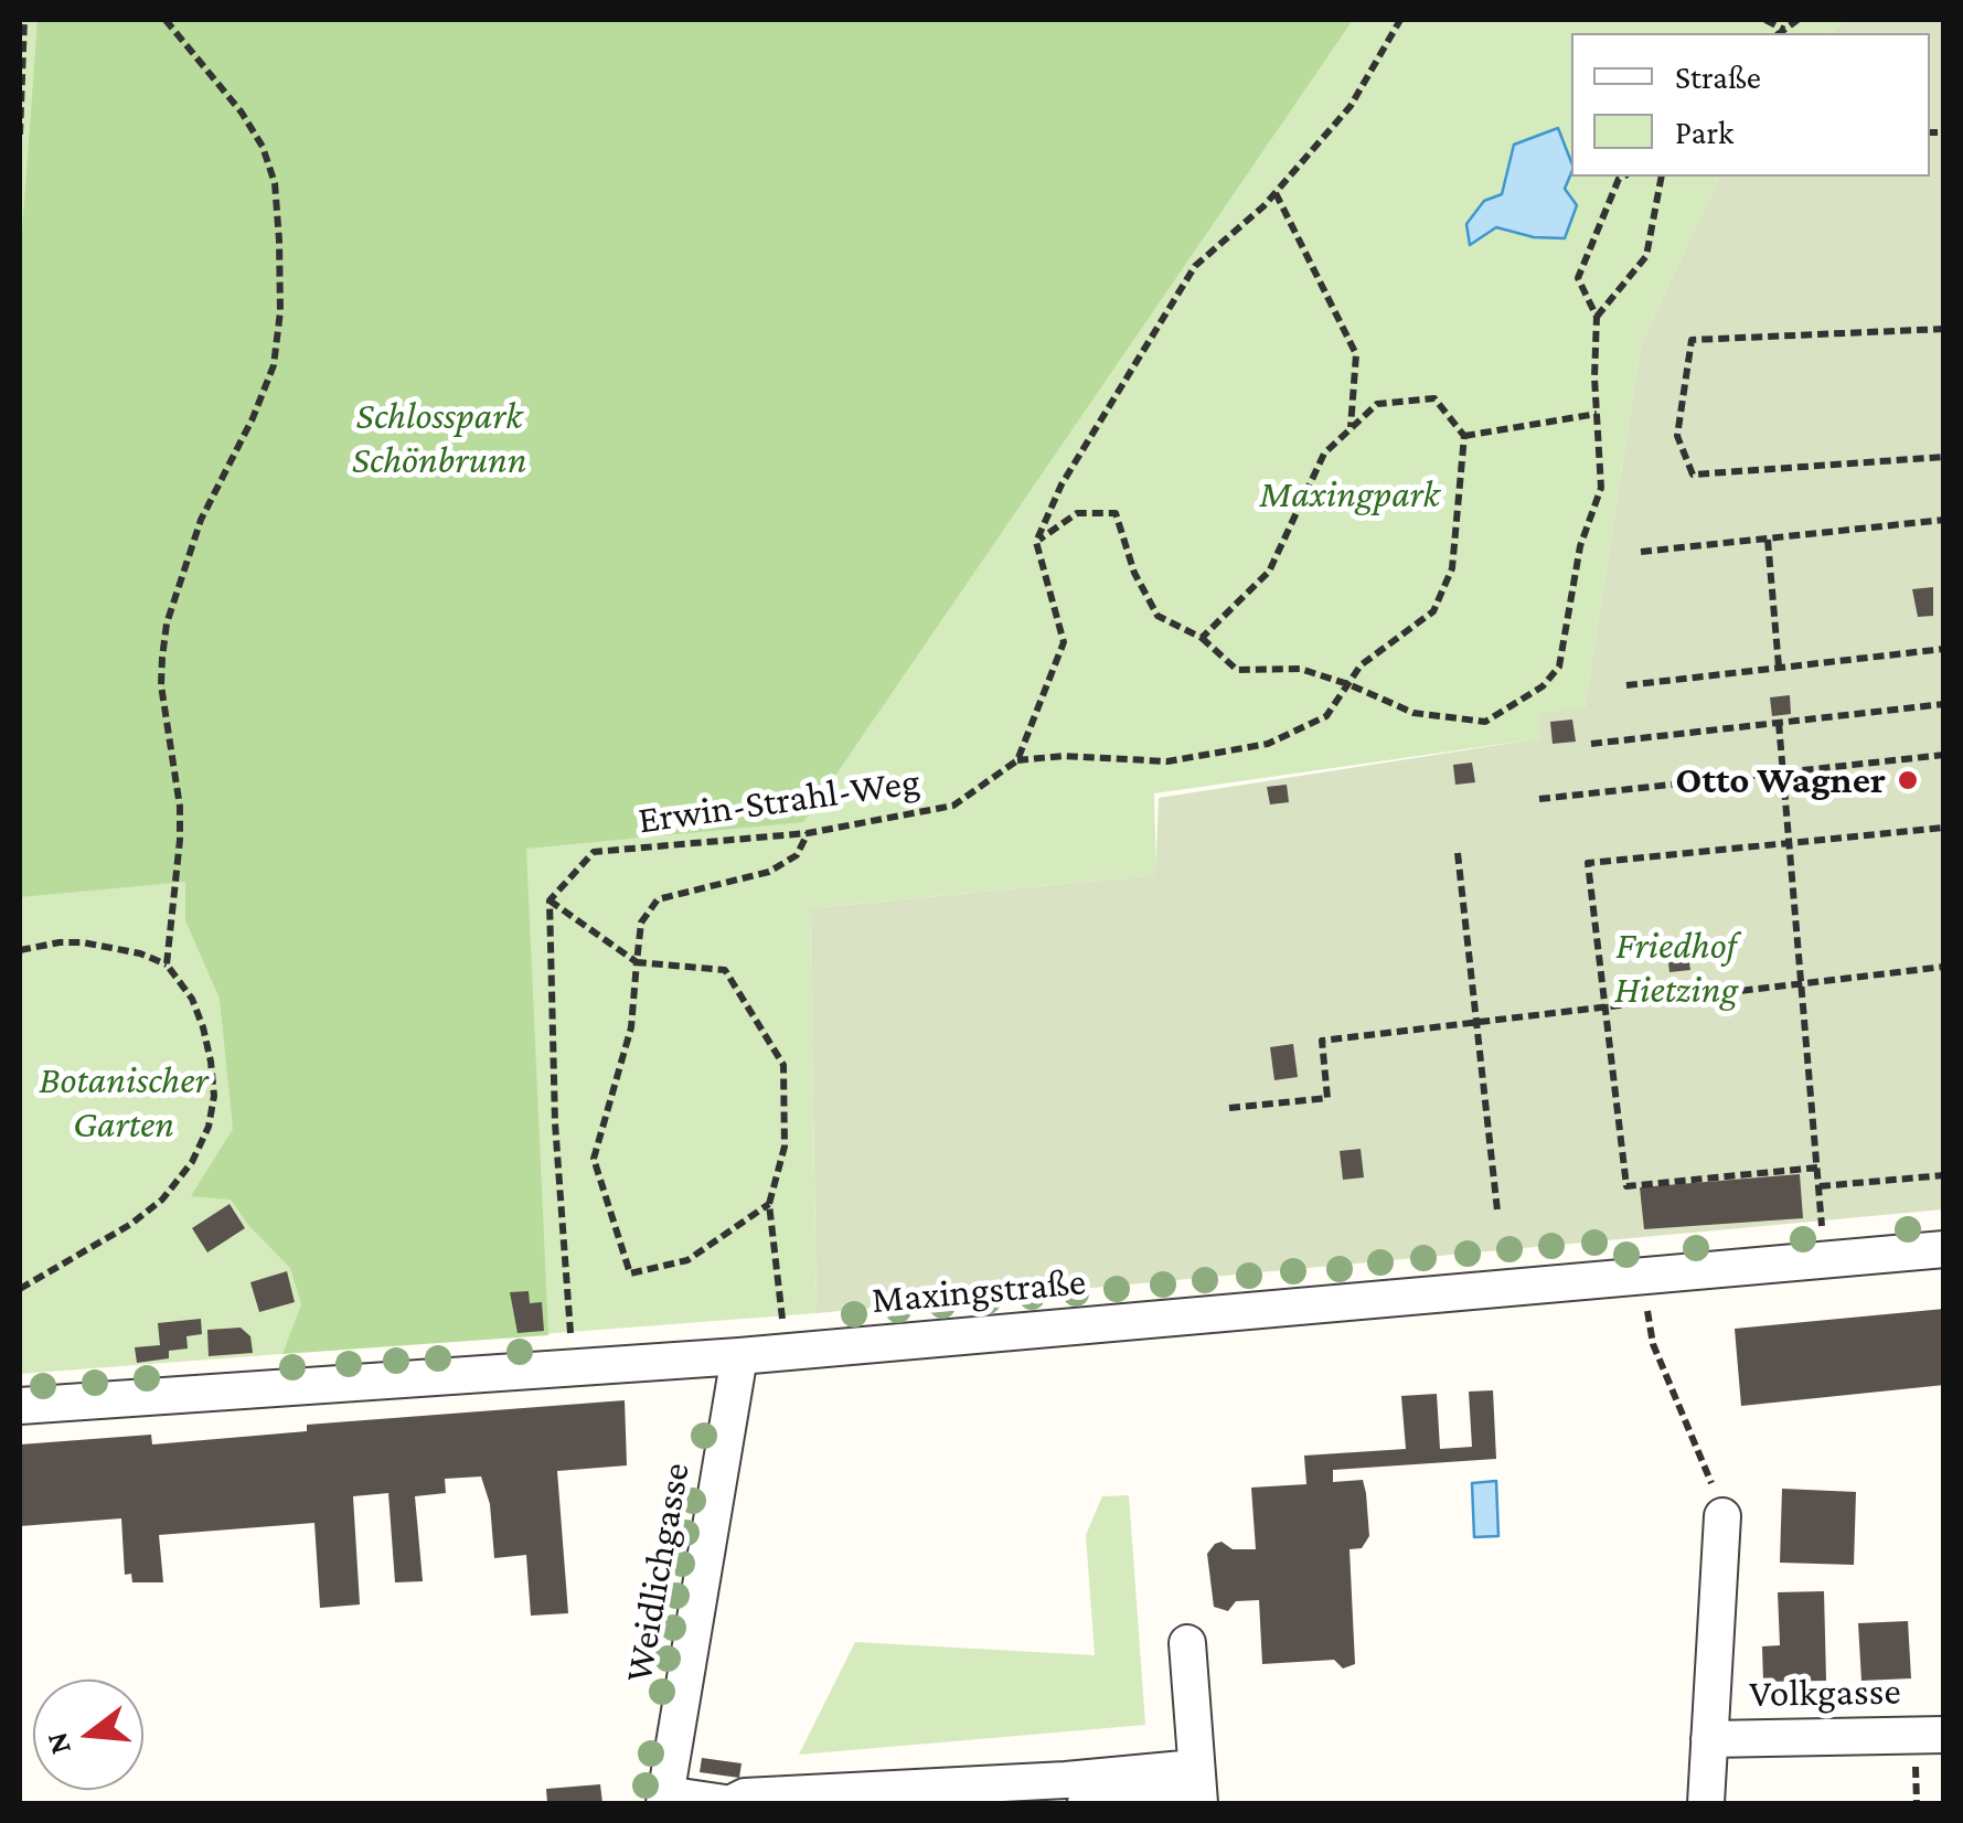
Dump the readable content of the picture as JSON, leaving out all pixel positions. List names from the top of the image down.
{
  "streets": {
    "street": ["Maxingstraße", "Weidlichgasse", "Volkgasse"],
    "path": ["Erwin-Strahl-Weg"]
  },
  "crossings": [
    ["Maxingstraße", "Weidlichgasse"]
  ],
  "parks": [
    "Schlosspark Schönbrunn",
    "Maxingpark",
    "Friedhof Hietzing",
    "Botanischer Garten"
  ],
  "places": ["Otto Wagner"],
  "legend": ["Straße", "Park"],
  "north": "left"
}
